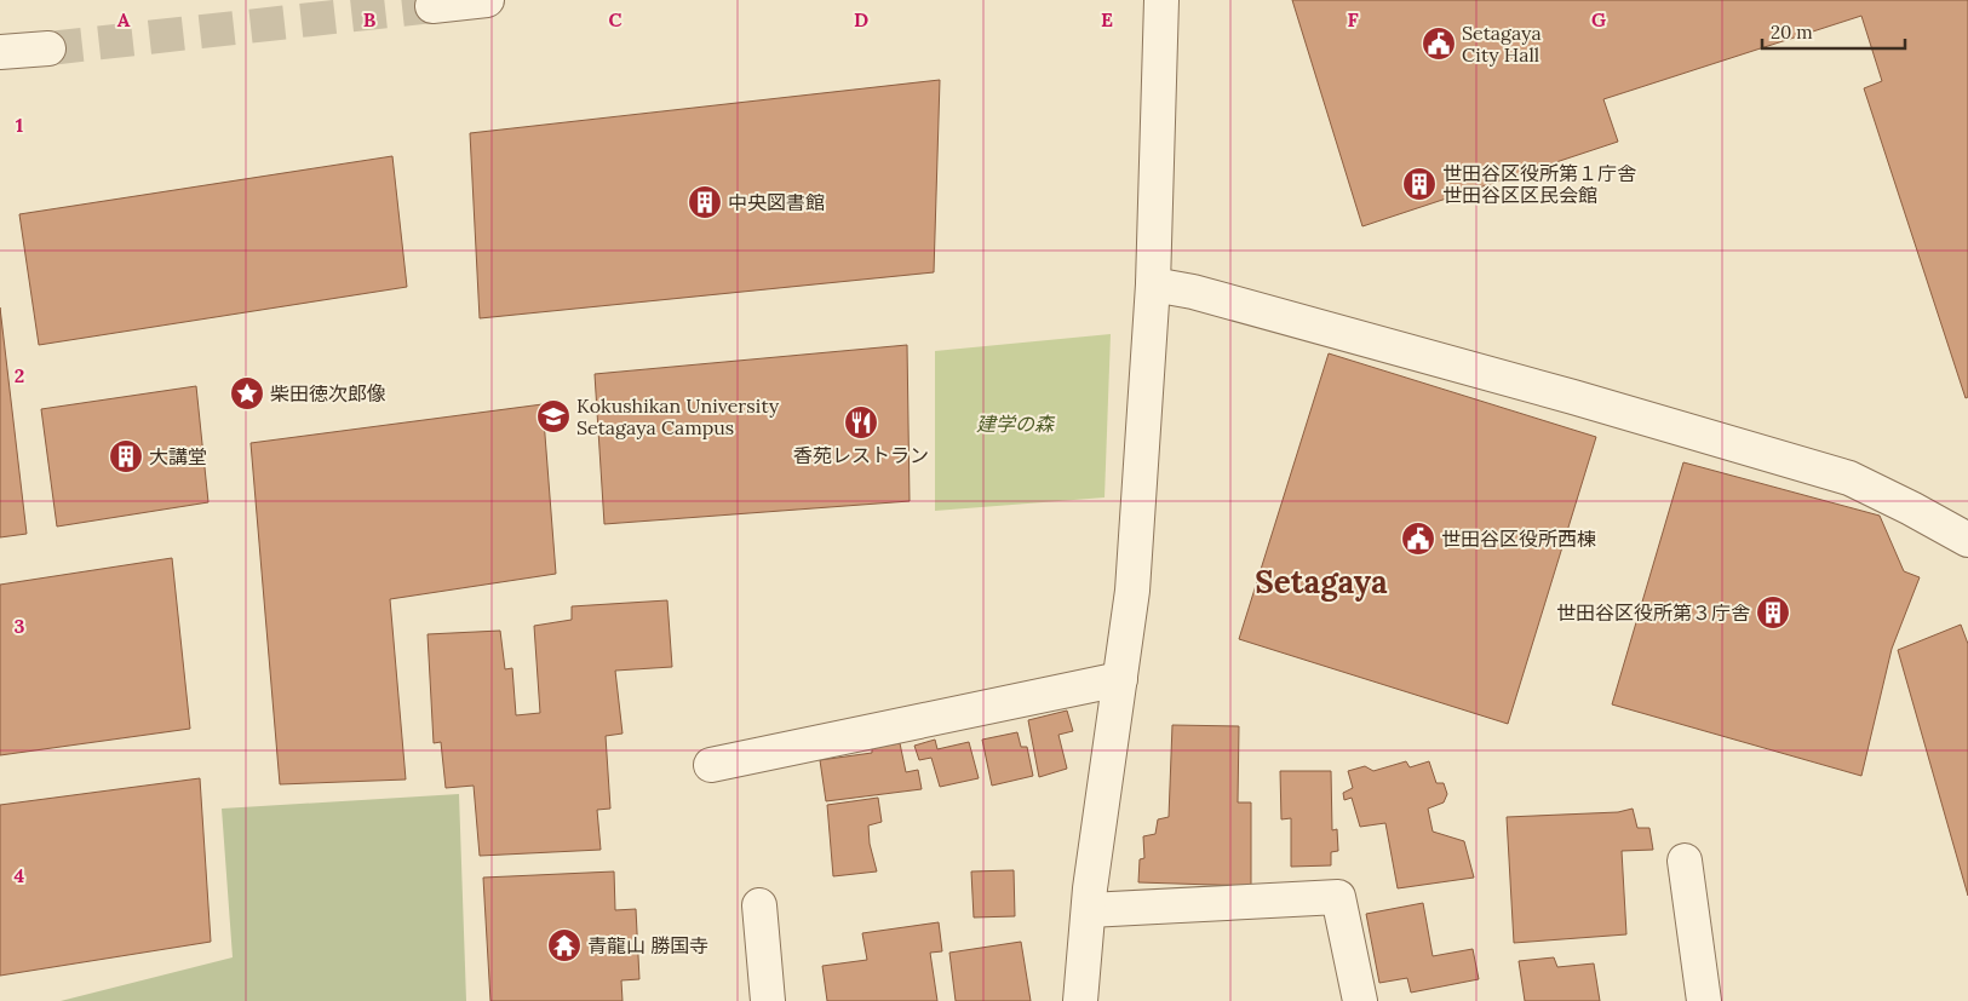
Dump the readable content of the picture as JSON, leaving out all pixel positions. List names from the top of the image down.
{
  "districts": ["Setagaya"],
  "parks": ["建学の森"],
  "places": {
    "public building": ["Setagaya City Hall", "世田谷区役所西棟"],
    "building": [
      "世田谷区役所第１庁舎 世田谷区区民会館",
      "中央図書館",
      "大講堂",
      "世田谷区役所第３庁舎"
    ],
    "place": ["柴田徳次郎像"],
    "school or university": ["Kokushikan University Setagaya Campus"],
    "restaurant": ["香苑レストラン"],
    "temple": ["青龍山 勝国寺"]
  },
  "scale_bar": "20 m",
  "grid": {
    "columns": [
      "A",
      "B",
      "C",
      "D",
      "E",
      "F",
      "G"
    ],
    "rows": [
      "1",
      "2",
      "3",
      "4"
    ]
  }
}
